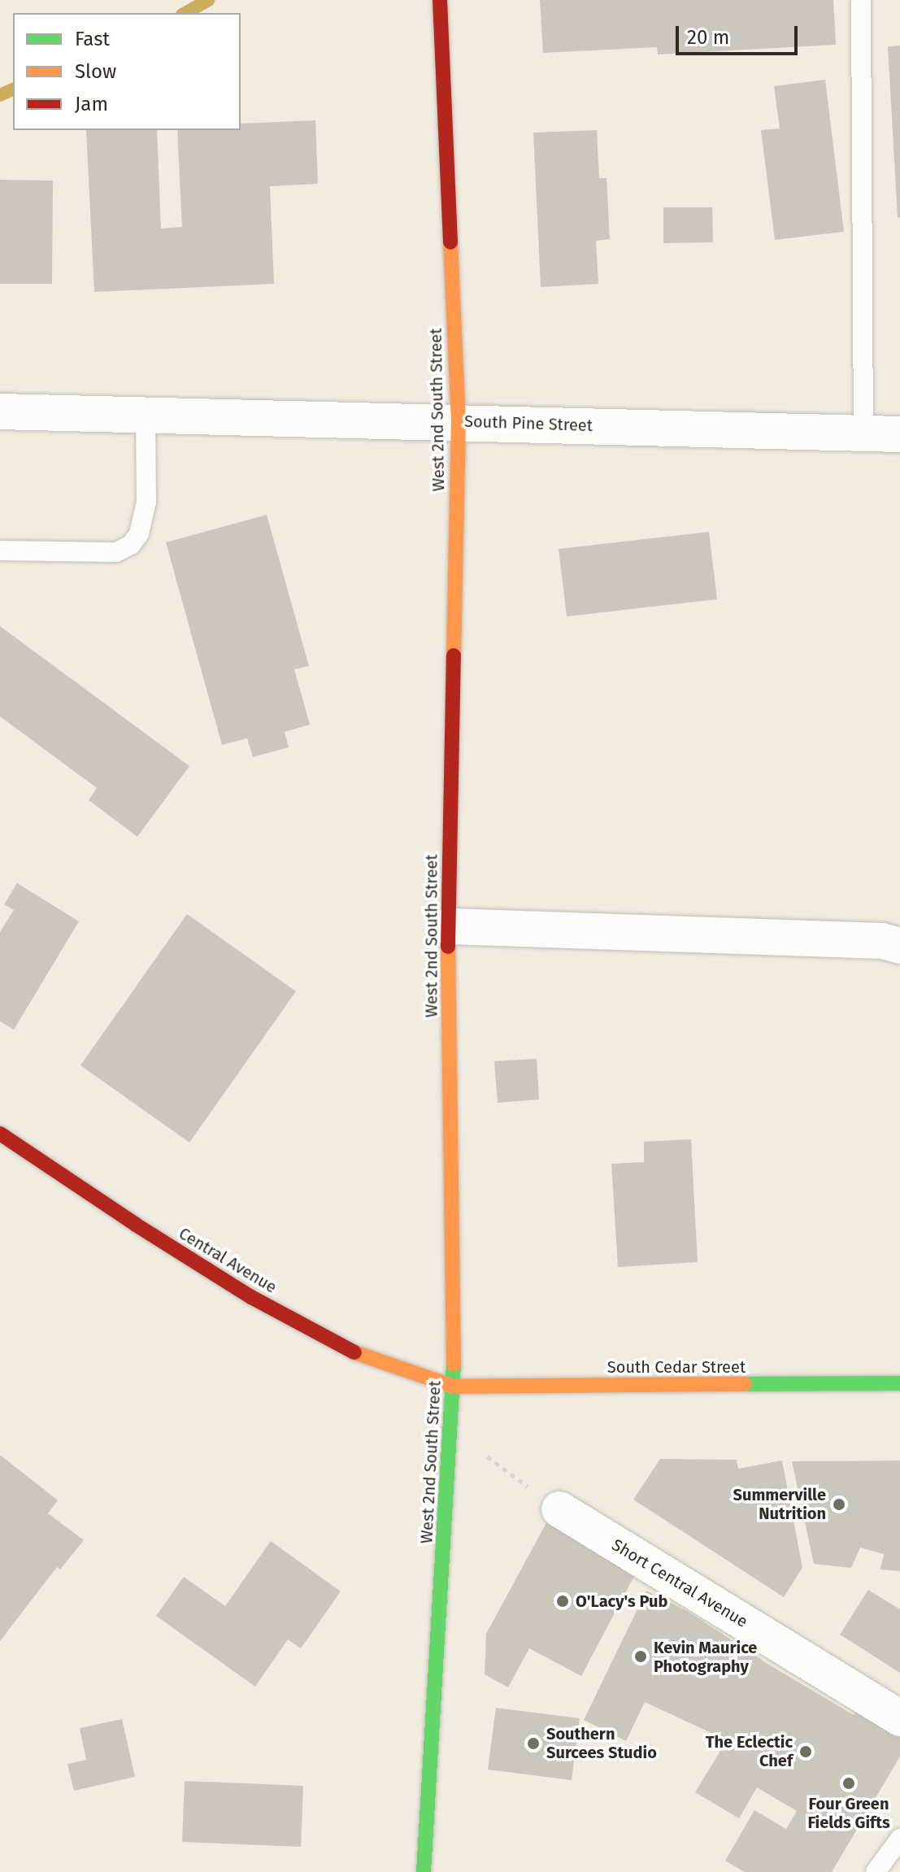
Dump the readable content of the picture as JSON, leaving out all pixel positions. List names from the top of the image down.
{
  "streets": {
    "street": [
      "West 2nd South Street",
      "South Pine Street",
      "Central Avenue",
      "South Cedar Street",
      "Short Central Avenue"
    ]
  },
  "crossings": [
    ["West 2nd South Street", "South Pine Street"],
    ["West 2nd South Street", "Central Avenue"],
    ["West 2nd South Street", "South Cedar Street"],
    ["Central Avenue", "South Cedar Street"]
  ],
  "places": [
    "Summerville Nutrition",
    "O'Lacy's Pub",
    "Kevin Maurice Photography",
    "Southern Surcees Studio",
    "The Eclectic Chef",
    "Four Green Fields Gifts"
  ],
  "legend": ["Fast", "Slow", "Jam"],
  "scale_bar": "20 m"
}
